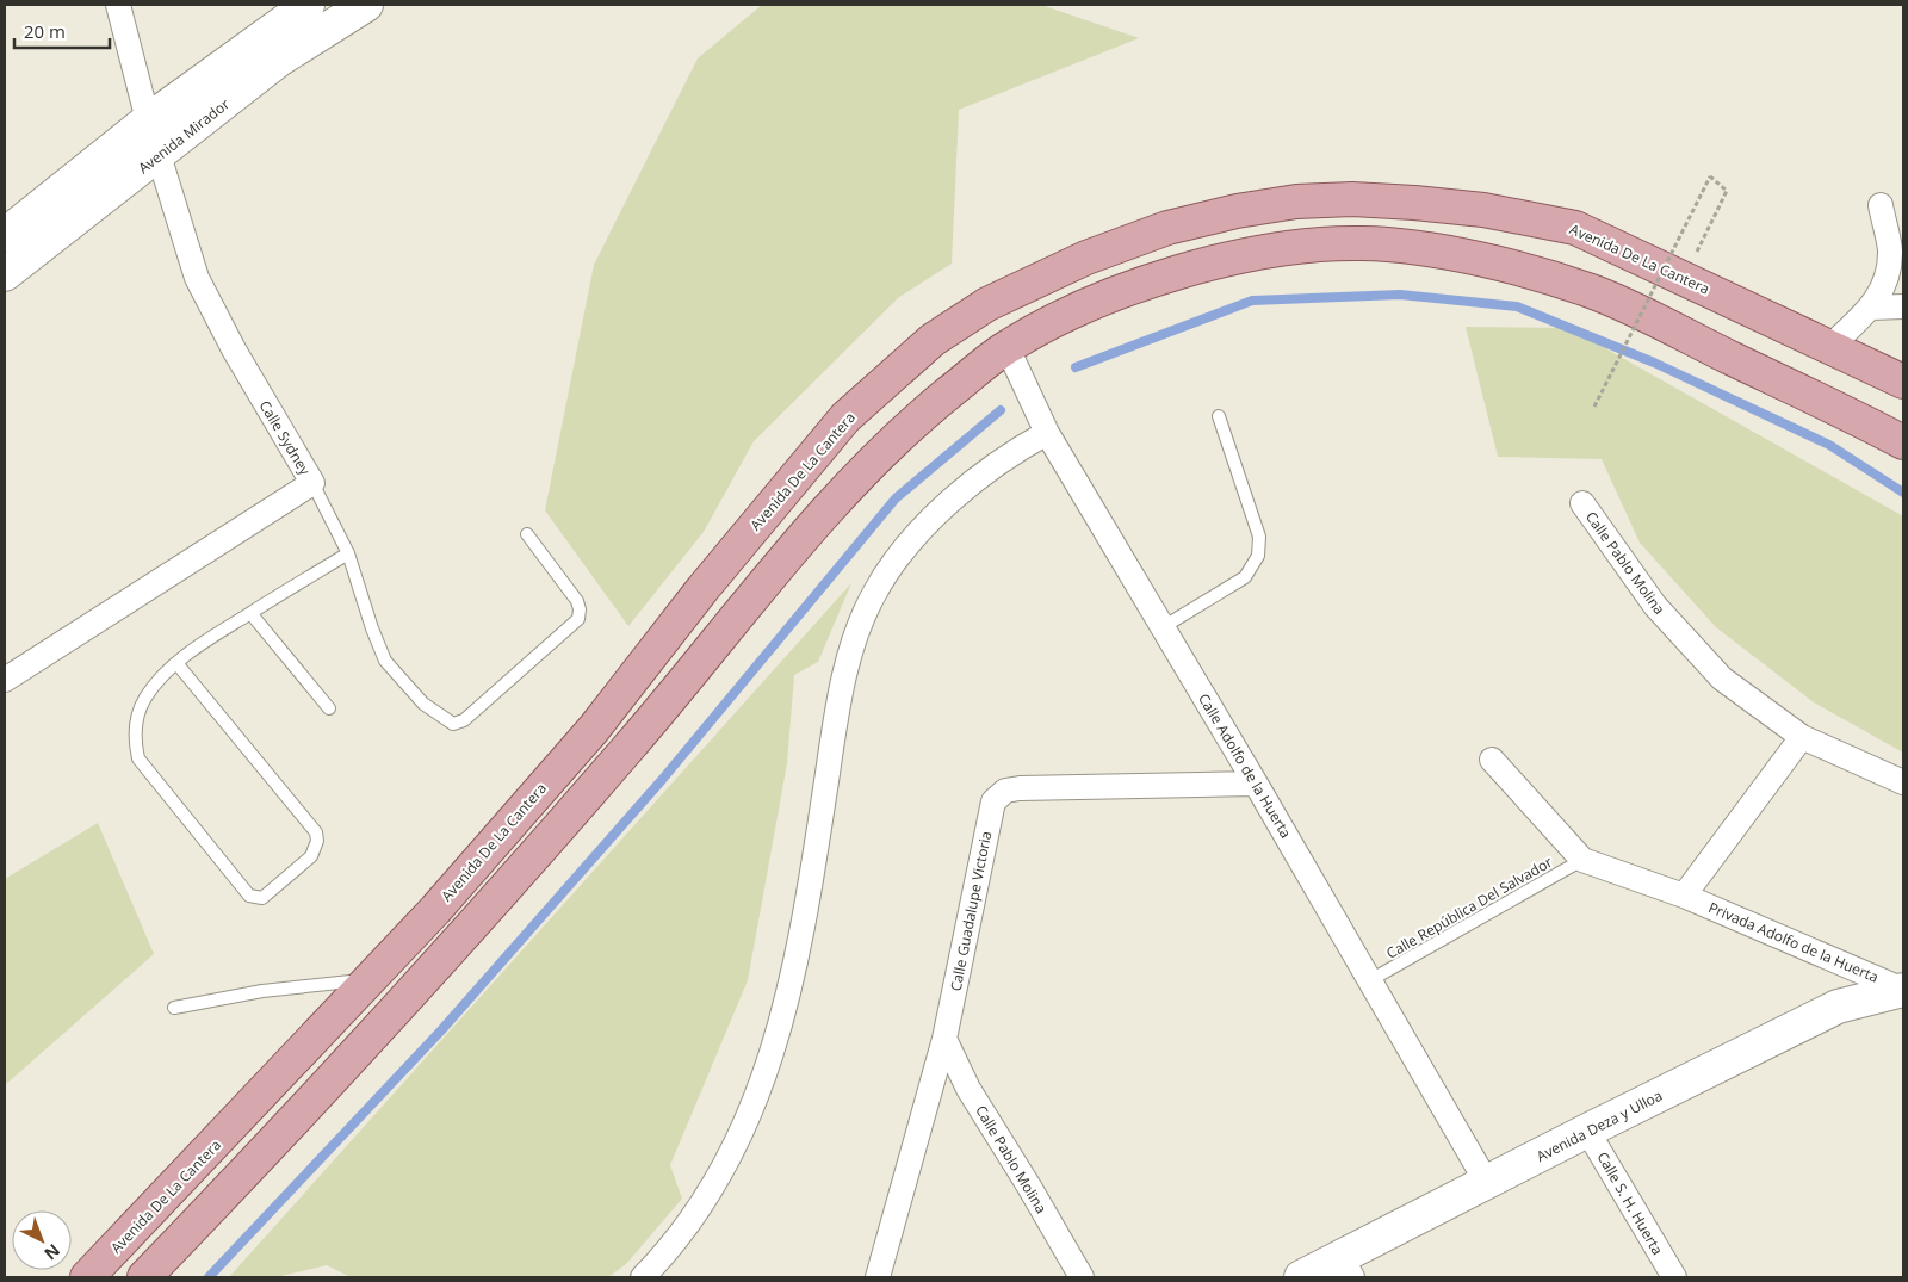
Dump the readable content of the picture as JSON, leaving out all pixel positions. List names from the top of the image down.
{
  "streets": {
    "main road": ["Avenida Mirador", "Avenida De La Cantera", "Avenida Deza y Ulloa"],
    "street": [
      "Calle Sydney",
      "Calle Pablo Molina",
      "Calle Adolfo de la Huerta",
      "Calle Guadalupe Victoria",
      "Privada Adolfo de la Huerta",
      "Calle S. H. Huerta"
    ],
    "lane": ["Calle República Del Salvador"]
  },
  "crossings": [
    ["Avenida Mirador", "Calle Sydney"],
    ["Calle Pablo Molina", "Calle Guadalupe Victoria"],
    ["Calle Adolfo de la Huerta", "Calle República Del Salvador"],
    ["Calle Adolfo de la Huerta", "Calle Guadalupe Victoria"],
    ["Calle Adolfo de la Huerta", "Avenida Deza y Ulloa"],
    ["Calle República Del Salvador", "Privada Adolfo de la Huerta"],
    ["Privada Adolfo de la Huerta", "Avenida Deza y Ulloa"],
    ["Avenida Deza y Ulloa", "Calle S. H. Huerta"]
  ],
  "scale_bar": "20 m",
  "north": "bottom right"
}
